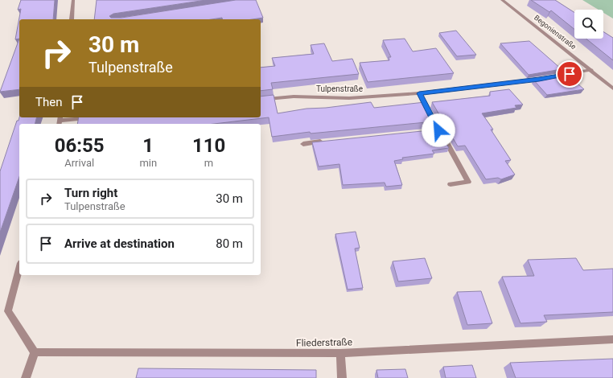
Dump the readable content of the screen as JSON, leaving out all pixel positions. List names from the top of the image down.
{
  "streets": {
    "street": ["Begonienstraße", "Tulpenstraße", "Fliederstraße"]
  },
  "page": {
    "turn": ["30 m", "Tulpenstraße"],
    "then": "Then",
    "eta": [
      "06:55",
      "Arrival",
      "1",
      "min",
      "110",
      "m"
    ],
    "list": [
      {
        "name": "Turn right",
        "note": "Tulpenstraße",
        "value": "30 m"
      },
      {
        "name": "Arrive at destination",
        "value": "80 m"
      }
    ]
  }
}
